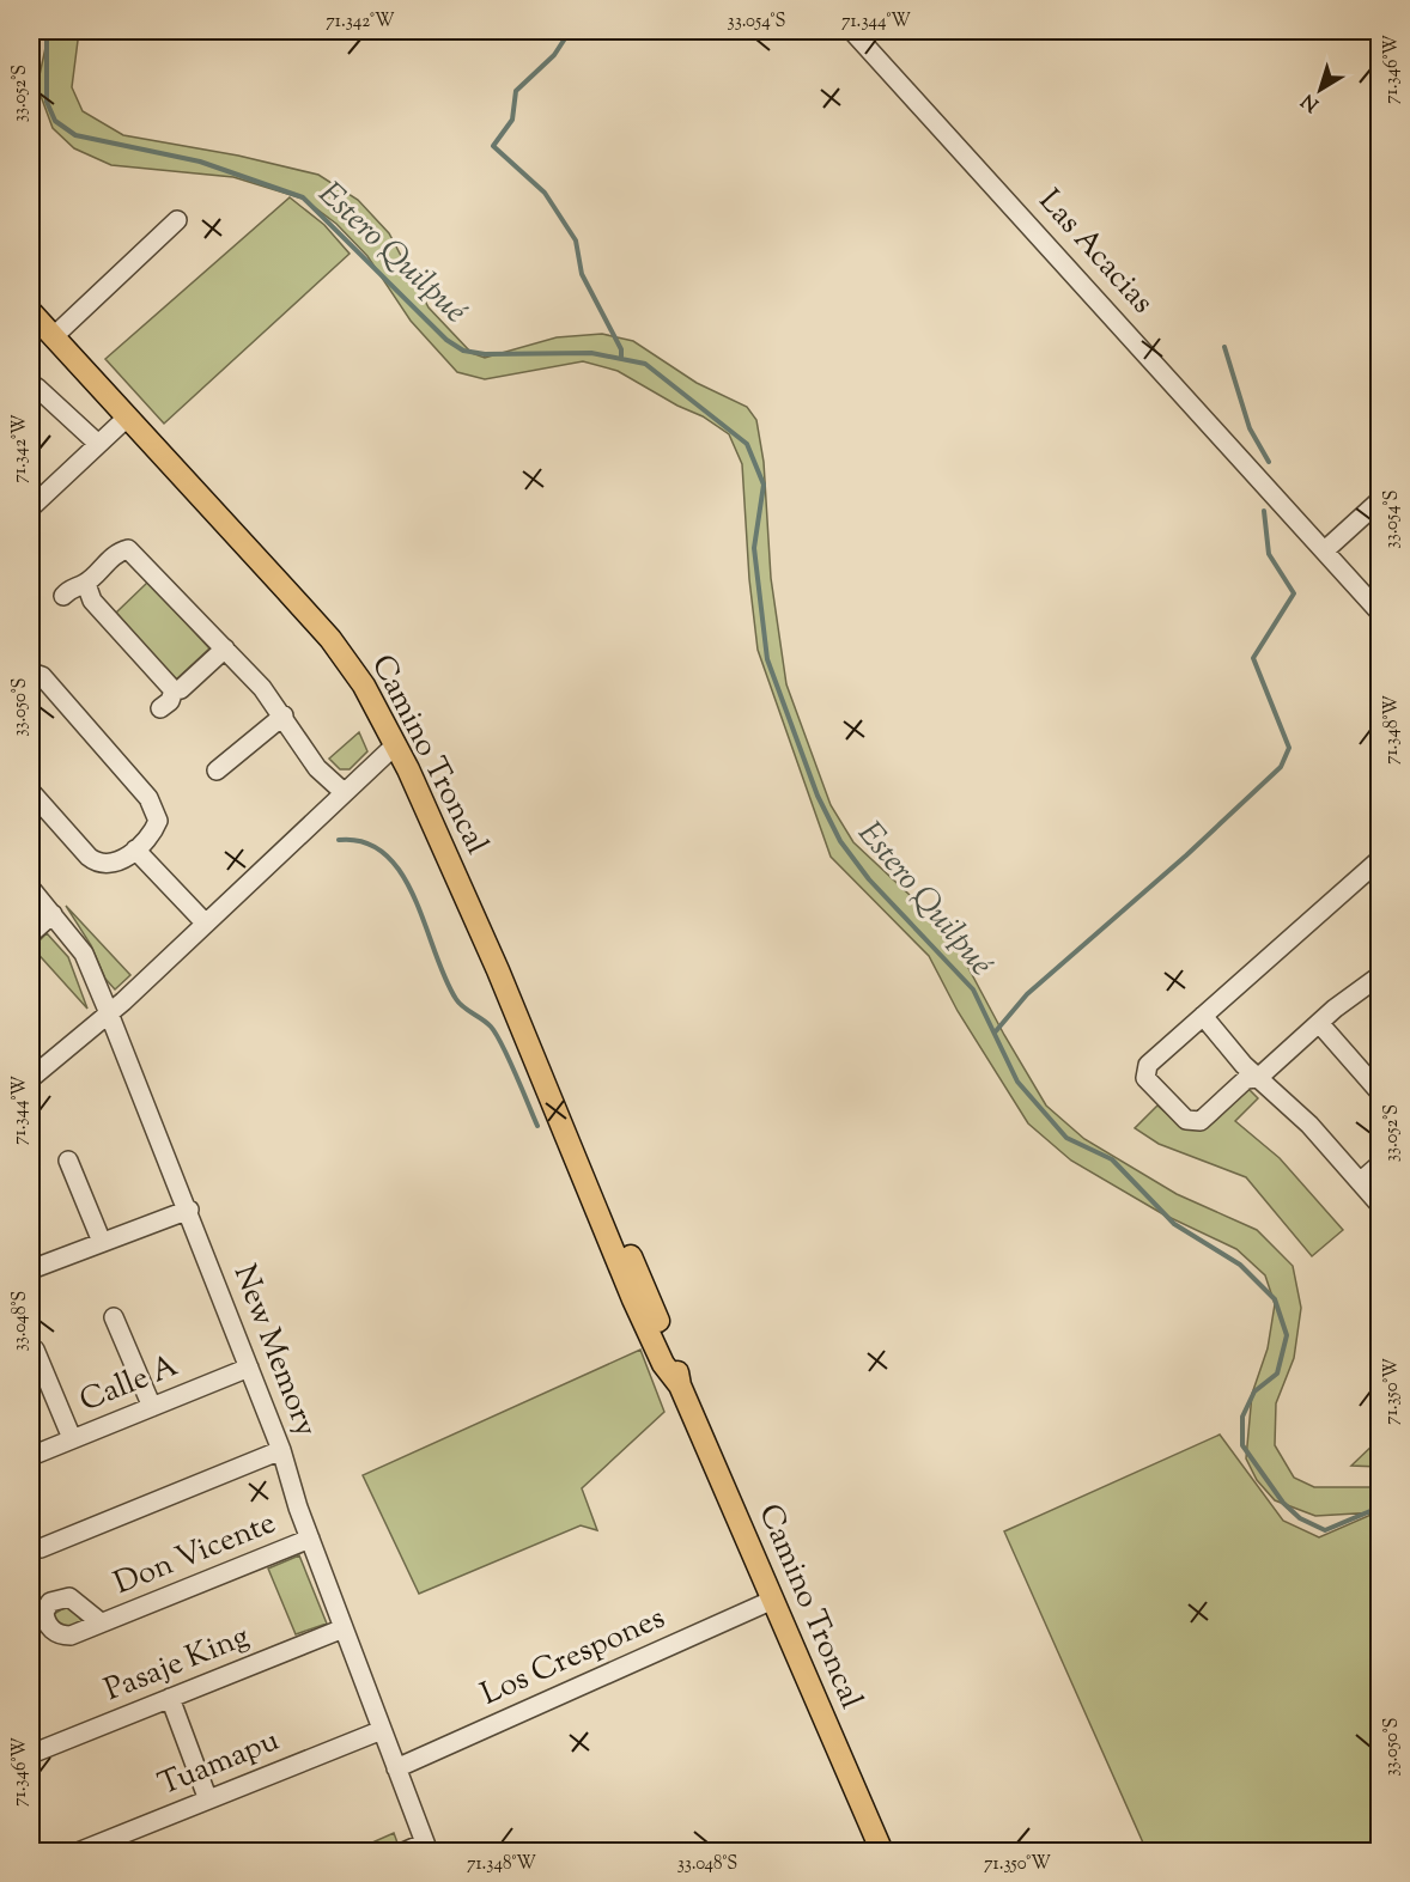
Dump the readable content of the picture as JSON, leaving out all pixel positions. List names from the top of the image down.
{
  "streets": {
    "main road": ["Camino Troncal"],
    "street": [
      "Las Acacias",
      "New Memory",
      "Calle A",
      "Don Vicente",
      "Los Crespones",
      "Pasaje King",
      "Tuamapu"
    ]
  },
  "crossings": [
    ["Camino Troncal", "Los Crespones"],
    ["New Memory", "Calle A"],
    ["New Memory", "Don Vicente"],
    ["New Memory", "Los Crespones"],
    ["New Memory", "Pasaje King"],
    ["New Memory", "Tuamapu"]
  ],
  "water": ["Estero Quilpué"],
  "north": "bottom left",
  "coordinates": [
    "71.342°W",
    "33.054°S",
    "71.344°W",
    "71.346°W",
    "33.052°S",
    "33.050°S",
    "71.348°W",
    "33.048°S",
    "71.350°W"
  ]
}
